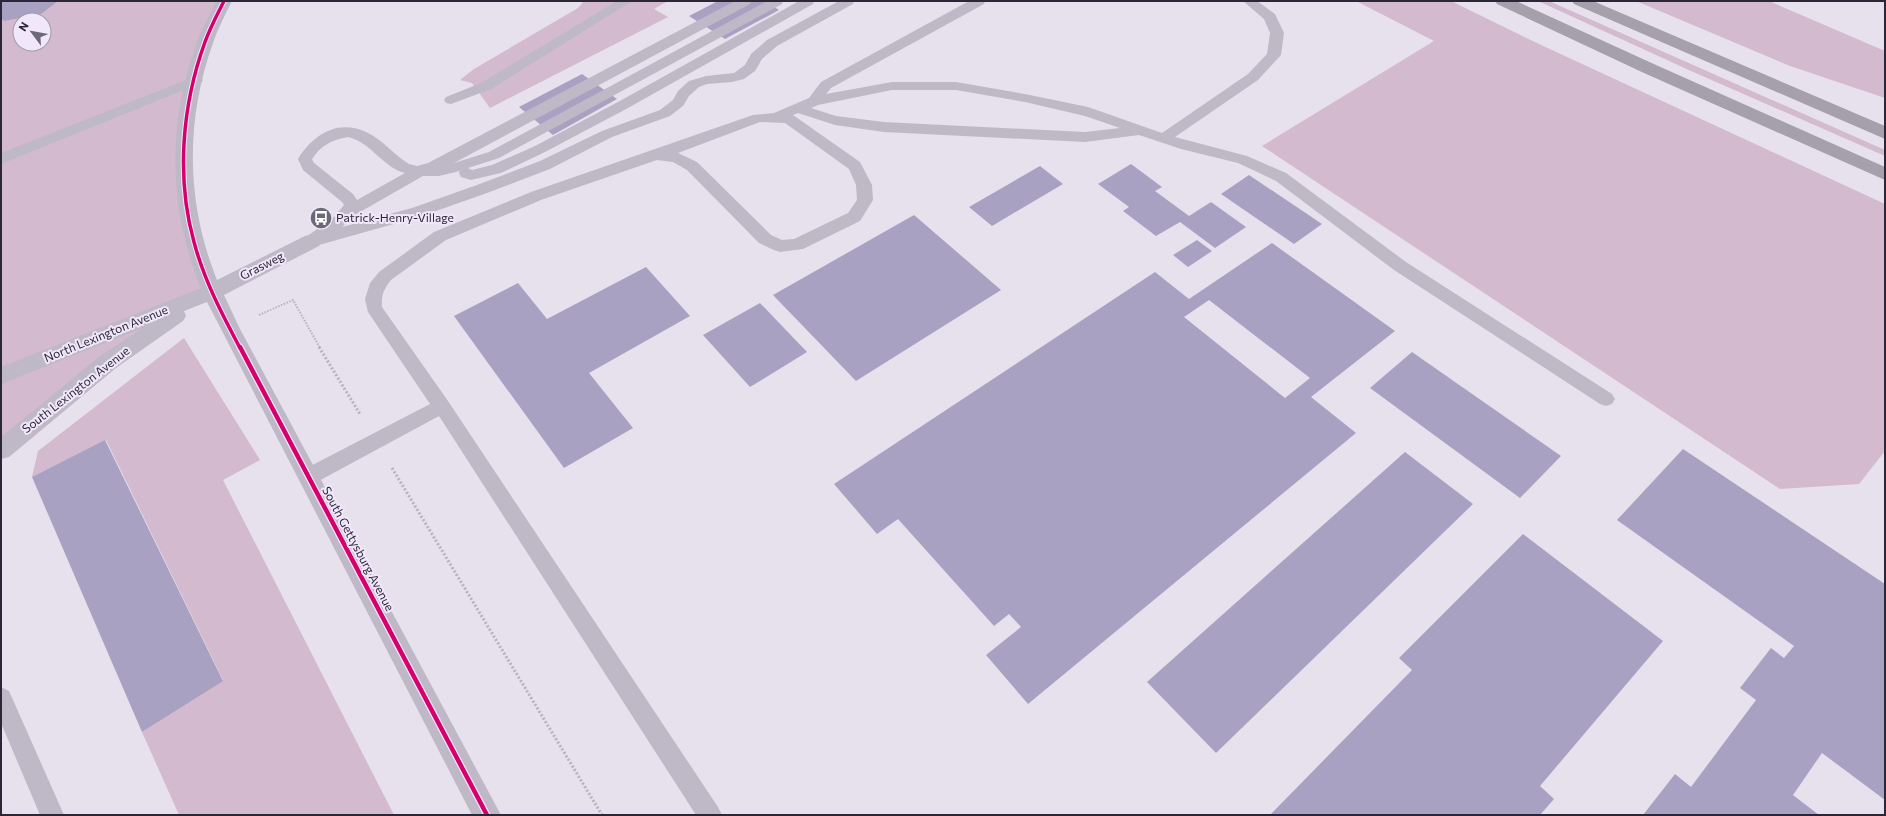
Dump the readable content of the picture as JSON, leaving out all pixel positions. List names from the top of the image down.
{
  "streets": {
    "street": [
      "Grasweg",
      "North Lexington Avenue",
      "South Lexington Avenue",
      "South Gettysburg Avenue"
    ]
  },
  "crossings": [
    ["Grasweg", "North Lexington Avenue"],
    ["Grasweg", "South Lexington Avenue"],
    ["Grasweg", "South Gettysburg Avenue"],
    ["North Lexington Avenue", "South Lexington Avenue"],
    ["North Lexington Avenue", "South Gettysburg Avenue"],
    ["South Lexington Avenue", "South Gettysburg Avenue"]
  ],
  "places": {
    "bus stop": ["Patrick-Henry-Village"]
  },
  "north": "top left"
}
